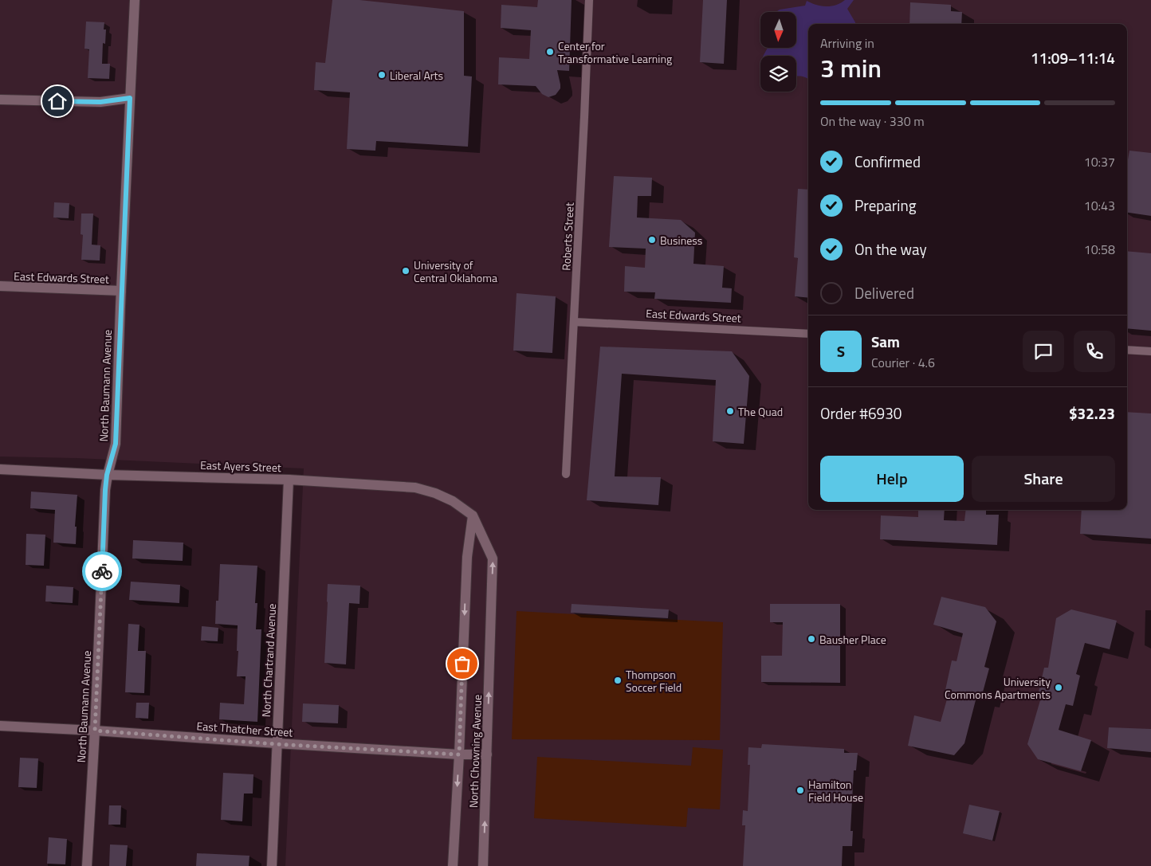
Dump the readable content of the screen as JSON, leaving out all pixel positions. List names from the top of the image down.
{
  "streets": {
    "street": [
      "Roberts Street",
      "East Edwards Street",
      "North Baumann Avenue",
      "East Ayers Street",
      "North Chartrand Avenue",
      "East Thatcher Street",
      "North Chowning Avenue"
    ]
  },
  "crossings": [
    ["Roberts Street", "East Edwards Street"],
    ["East Edwards Street", "North Baumann Avenue"],
    ["North Baumann Avenue", "East Ayers Street"],
    ["North Baumann Avenue", "East Thatcher Street"],
    ["East Ayers Street", "North Chartrand Avenue"],
    ["East Ayers Street", "North Chowning Avenue"],
    ["North Chartrand Avenue", "East Thatcher Street"],
    ["East Thatcher Street", "North Chowning Avenue"]
  ],
  "places": [
    "Center for Transformative Learning",
    "Liberal Arts",
    "Business",
    "University of Central Oklahoma",
    "The Quad",
    "Bausher Place",
    "Thompson Soccer Field",
    "University Commons Apartments",
    "Hamilton Field House"
  ],
  "north": "bottom",
  "page": {
    "heading": ["3 min", "Arriving in", "11:09–11:14"],
    "panel": [
      "Sam",
      "Courier · 4.6",
      "Order #6930",
      "$32.23"
    ],
    "bar": "On the way · 330 m",
    "list": [
      ["Confirmed", "10:37"],
      ["Preparing", "10:43"],
      ["On the way", "10:58"],
      "Delivered"
    ],
    "round": "S",
    "buttons": ["Help", "Share"]
  }
}
